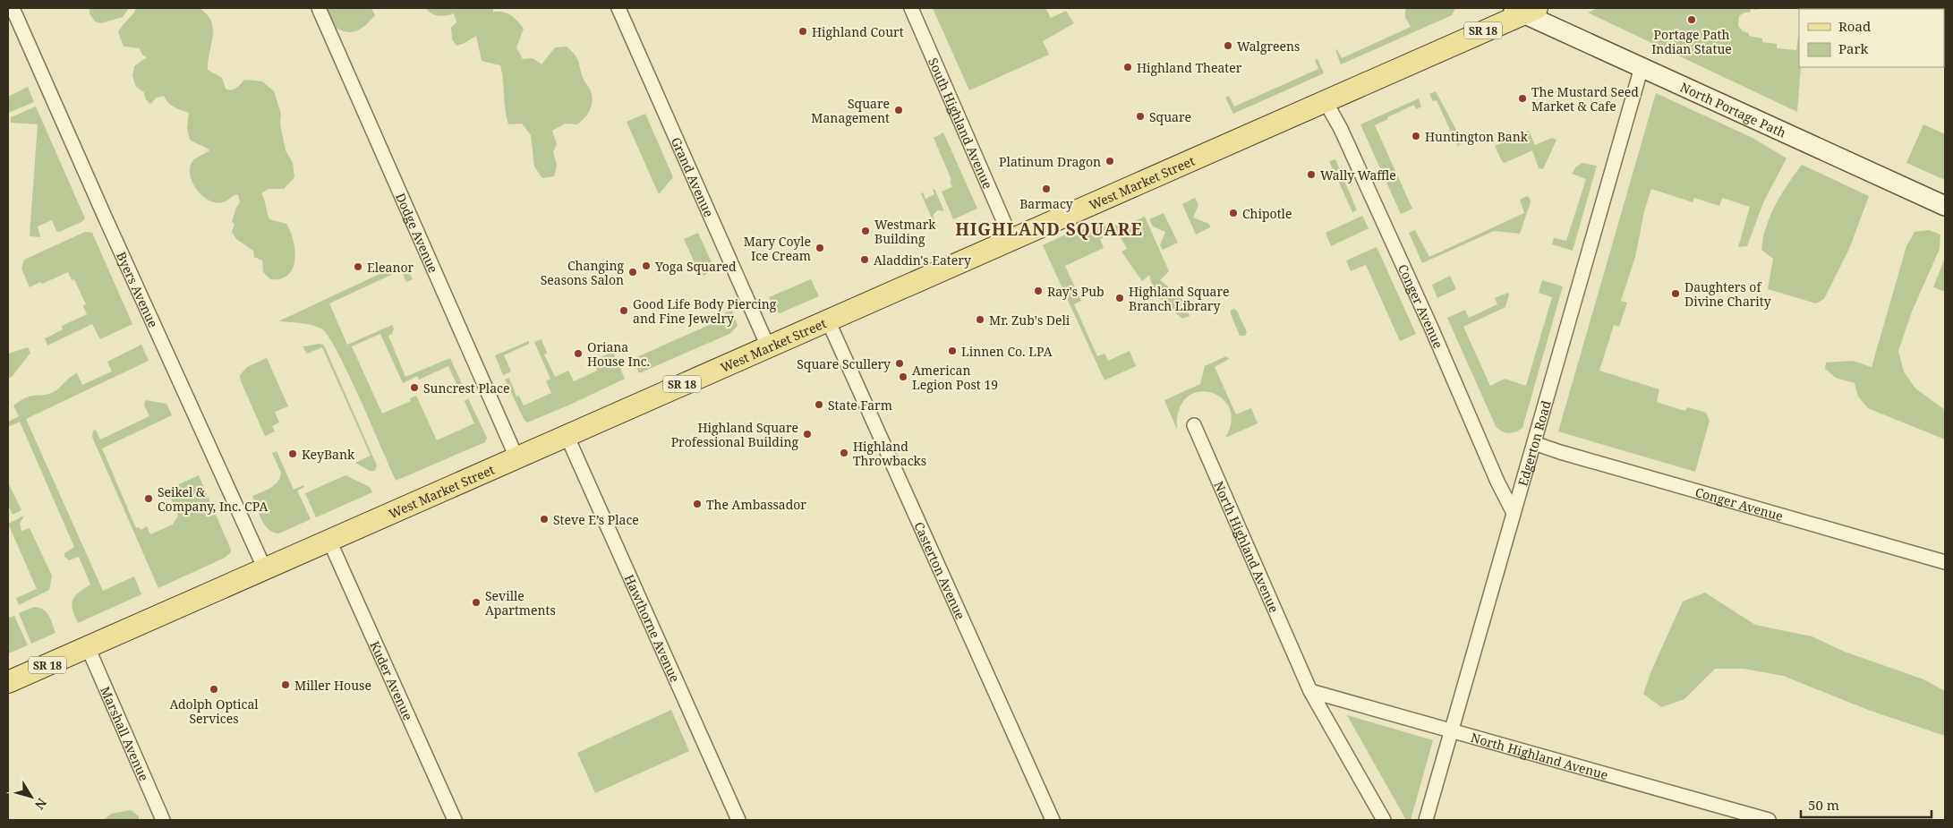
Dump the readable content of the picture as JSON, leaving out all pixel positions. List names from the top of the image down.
{
  "streets": {
    "main road": ["SR 18", "North Portage Path", "West Market Street"],
    "street": [
      "South Highland Avenue",
      "Grand Avenue",
      "Dodge Avenue",
      "Byers Avenue",
      "Conger Avenue",
      "Edgerton Road",
      "North Highland Avenue",
      "Casterton Avenue",
      "Hawthorne Avenue",
      "Kuder Avenue",
      "Marshall Avenue"
    ]
  },
  "crossings": [
    ["North Portage Path", "West Market Street"],
    ["North Portage Path", "Edgerton Road"],
    ["South Highland Avenue", "West Market Street"],
    ["Grand Avenue", "West Market Street"],
    ["West Market Street", "Dodge Avenue"],
    ["West Market Street", "Byers Avenue"],
    ["West Market Street", "Conger Avenue"],
    ["West Market Street", "Casterton Avenue"],
    ["West Market Street", "Hawthorne Avenue"],
    ["West Market Street", "Kuder Avenue"],
    ["West Market Street", "Marshall Avenue"],
    ["Conger Avenue", "Edgerton Road"],
    ["Edgerton Road", "North Highland Avenue"]
  ],
  "districts": ["HIGHLAND SQUARE"],
  "places": [
    "Portage Path Indian Statue",
    "Highland Court",
    "Walgreens",
    "Highland Theater",
    "The Mustard Seed Market & Cafe",
    "Square Management",
    "Square",
    "Huntington Bank",
    "Platinum Dragon",
    "Wally Waffle",
    "Barmacy",
    "Chipotle",
    "Westmark Building",
    "Mary Coyle Ice Cream",
    "Aladdin's Eatery",
    "Yoga Squared",
    "Eleanor",
    "Changing Seasons Salon",
    "Ray's Pub",
    "Daughters of Divine Charity",
    "Highland Square Branch Library",
    "Good Life Body Piercing and Fine Jewelry",
    "Mr. Zub's Deli",
    "Linnen Co. LPA",
    "Oriana House Inc.",
    "Square Scullery",
    "American Legion Post 19",
    "Suncrest Place",
    "State Farm",
    "Highland Square Professional Building",
    "Highland Throwbacks",
    "KeyBank",
    "Seikel & Company, Inc. CPA",
    "The Ambassador",
    "Steve E’s Place",
    "Seville Apartments",
    "Miller House",
    "Adolph Optical Services"
  ],
  "legend": ["Road", "Park"],
  "scale_bar": "50 m",
  "north": "bottom right"
}
